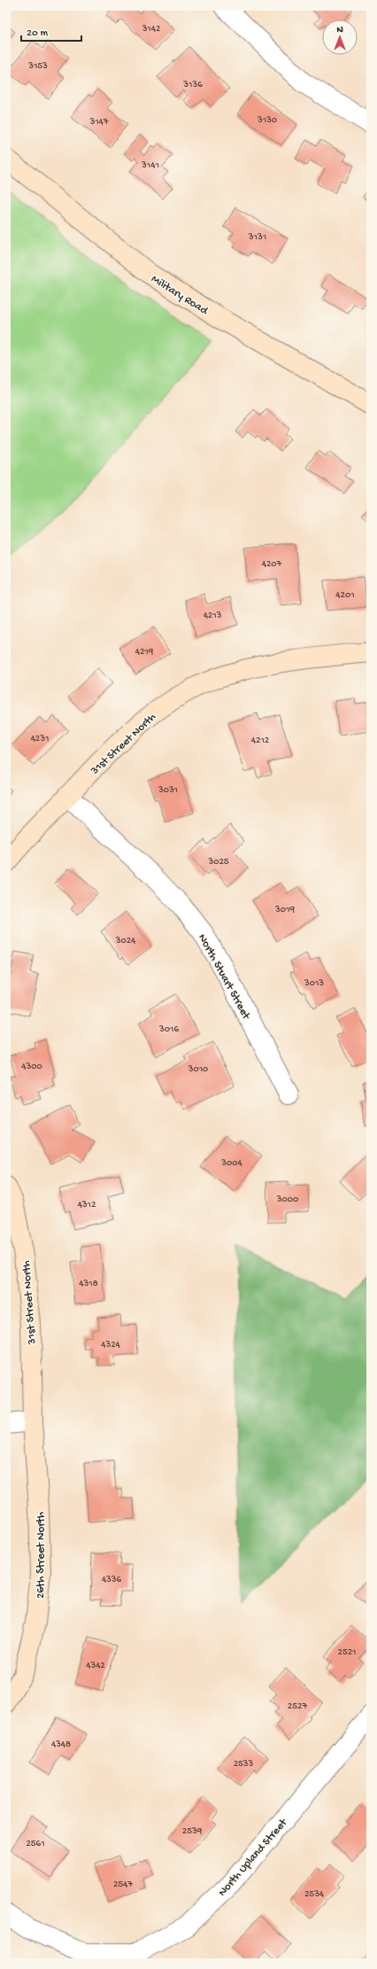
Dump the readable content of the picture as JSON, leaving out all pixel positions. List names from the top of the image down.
{
  "streets": {
    "street": [
      "Military Road",
      "31st Street North",
      "North Stuart Street",
      "26th Street North",
      "North Upland Street"
    ]
  },
  "crossings": [
    ["31st Street North", "North Stuart Street"],
    ["31st Street North", "26th Street North"]
  ],
  "house_numbers": [
    "3142",
    "3153",
    "3136",
    "3130",
    "3147",
    "3141",
    "3131",
    "4207",
    "4201",
    "4213",
    "4219",
    "4231",
    "4212",
    "3031",
    "3025",
    "3019",
    "3024",
    "3013",
    "3016",
    "4300",
    "3010",
    "3004",
    "3000",
    "4312",
    "4318",
    "4324",
    "4336",
    "2521",
    "4342",
    "2527",
    "4348",
    "2533",
    "2539",
    "2561",
    "2547",
    "2534"
  ],
  "scale_bar": "20 m",
  "north": "top"
}
